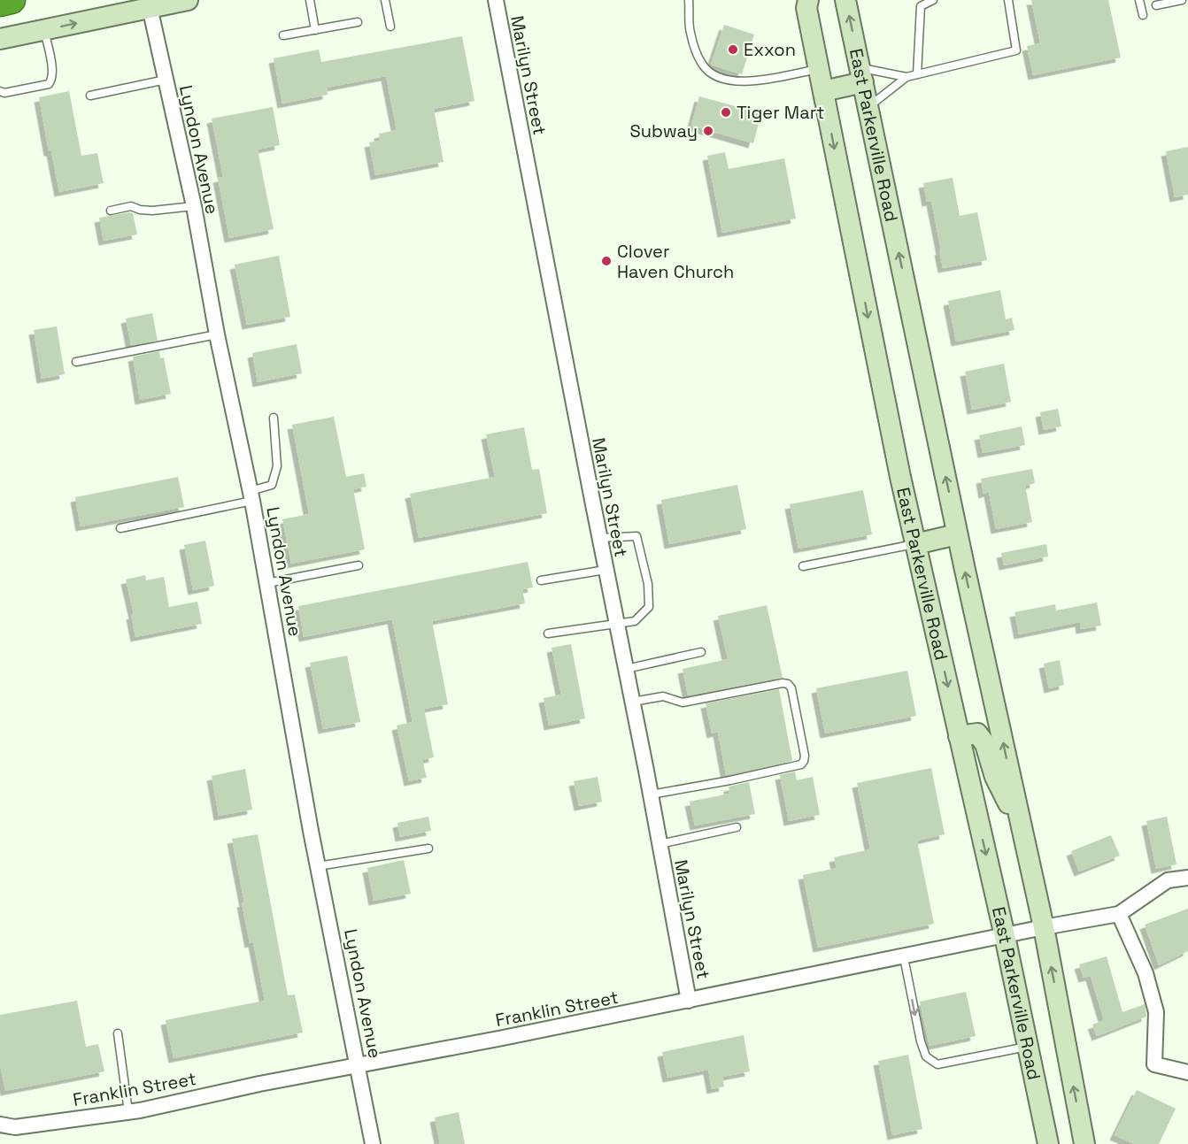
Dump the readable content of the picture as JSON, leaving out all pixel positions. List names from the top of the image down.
{
  "streets": {
    "main road": ["East Parkerville Road"],
    "street": ["Marilyn Street", "Lyndon Avenue", "Franklin Street"]
  },
  "crossings": [
    ["Marilyn Street", "Franklin Street"],
    ["East Parkerville Road", "Franklin Street"],
    ["Lyndon Avenue", "Franklin Street"]
  ],
  "places": [
    "Exxon",
    "Tiger Mart",
    "Subway",
    "Clover Haven Church"
  ]
}
